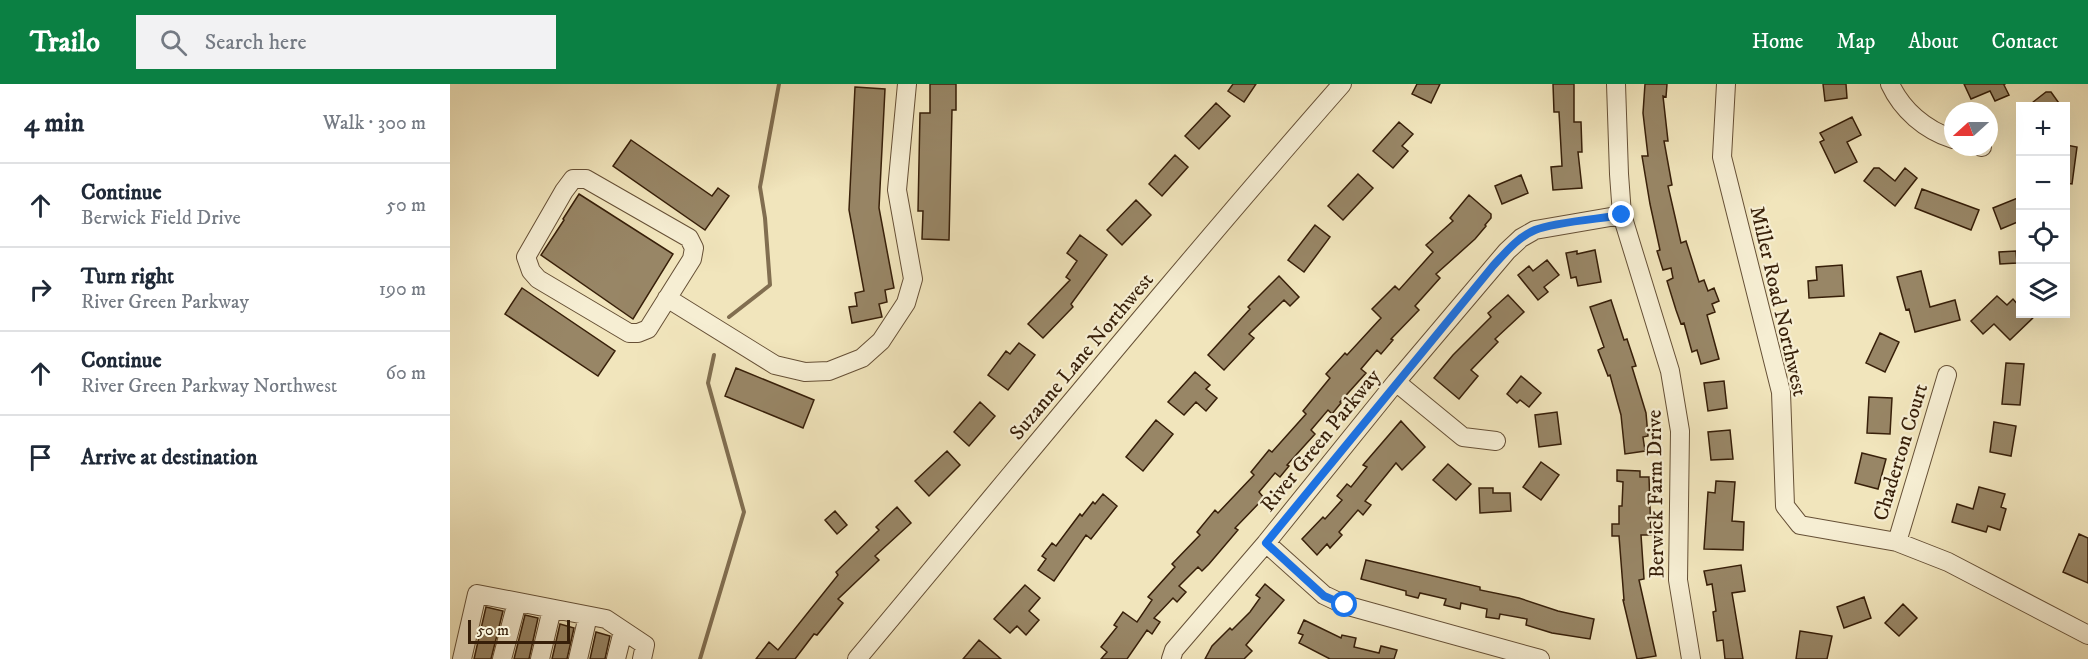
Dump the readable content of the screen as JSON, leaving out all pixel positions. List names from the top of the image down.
{
  "streets": {
    "street": [
      "Miller Road Northwest",
      "Suzanne Lane Northwest",
      "River Green Parkway",
      "Chaderton Court",
      "Berwick Farm Drive"
    ]
  },
  "crossings": [
    ["Miller Road Northwest", "Chaderton Court"],
    ["River Green Parkway", "Berwick Farm Drive"]
  ],
  "scale_bar": "50 m",
  "north": "left",
  "page": {
    "header": "Trailo",
    "search": "Search here",
    "nav": [
      "Home",
      "Map",
      "About",
      "Contact"
    ],
    "heading": ["4 min", "Walk · 300 m"],
    "map_buttons": ["+", "−"],
    "list": [
      ["Continue", "Berwick Field Drive", "50 m"],
      ["Turn right", "River Green Parkway", "190 m"],
      ["Continue", "River Green Parkway Northwest", "60 m"],
      "Arrive at destination"
    ],
    "scale": "50 m"
  }
}
